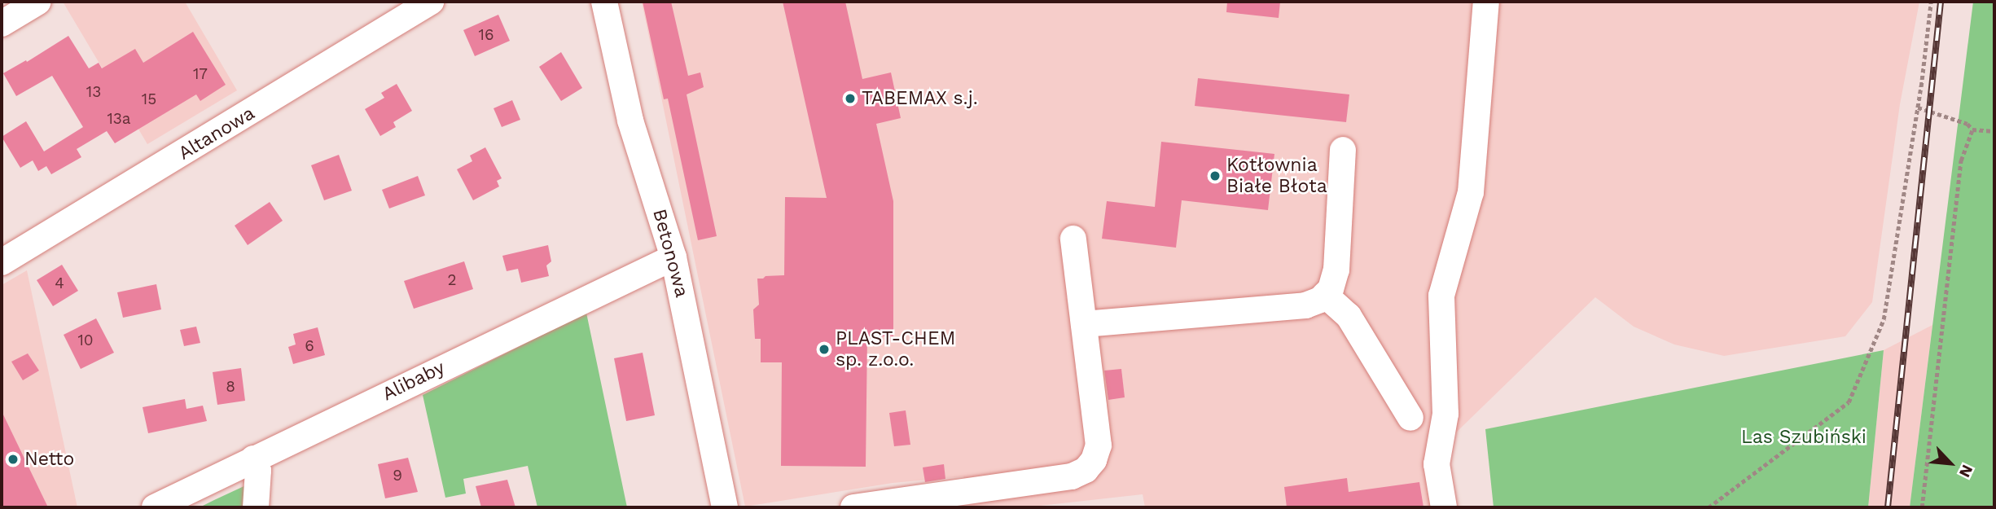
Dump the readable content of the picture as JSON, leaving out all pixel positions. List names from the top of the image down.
{
  "streets": {
    "street": ["Altanowa", "Betonowa", "Alibaby"]
  },
  "crossings": [
    ["Betonowa", "Alibaby"]
  ],
  "parks": ["Las Szubiński"],
  "places": [
    "TABEMAX s.j.",
    "Kotłownia Białe Błota",
    "PLAST-CHEM sp. z.o.o.",
    "Netto"
  ],
  "house_numbers": [
    "16",
    "17",
    "13",
    "15",
    "13a",
    "2",
    "4",
    "10",
    "6",
    "8",
    "9"
  ],
  "north": "bottom right"
}
